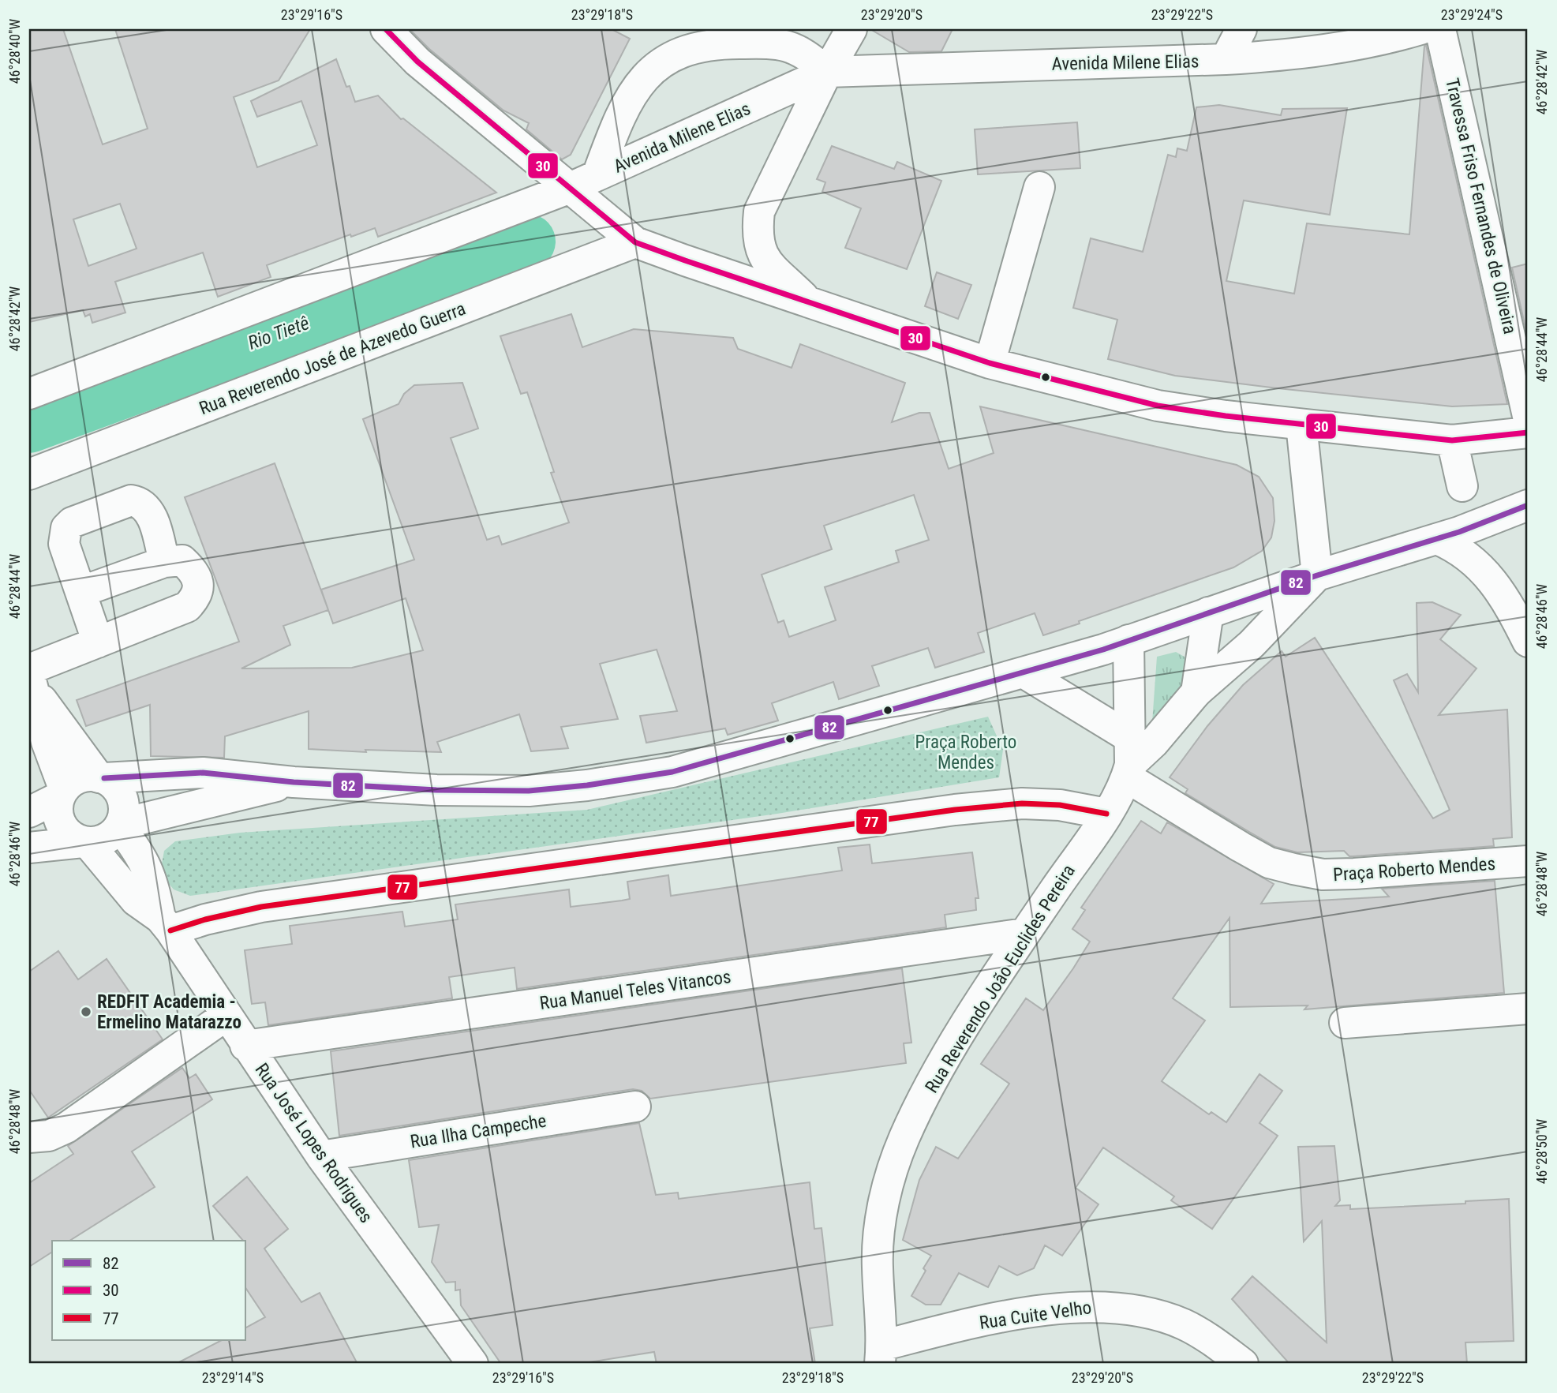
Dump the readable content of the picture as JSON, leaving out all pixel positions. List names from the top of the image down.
{
  "streets": {
    "street": [
      "Avenida Milene Elias",
      "Travessa Friso Fernandes de Oliveira",
      "Rua Reverendo José de Azevedo Guerra",
      "Praça Roberto Mendes",
      "Rua Reverendo João Euclides Pereira",
      "Rua Manuel Teles Vitancos",
      "Rua Ilha Campeche",
      "Rua José Lopes Rodrigues",
      "Rua Cuite Velho"
    ]
  },
  "crossings": [
    ["Praça Roberto Mendes", "Rua Reverendo João Euclides Pereira"],
    ["Rua Reverendo João Euclides Pereira", "Rua Manuel Teles Vitancos"],
    ["Rua Reverendo João Euclides Pereira", "Rua Cuite Velho"],
    ["Rua Manuel Teles Vitancos", "Rua José Lopes Rodrigues"],
    ["Rua Ilha Campeche", "Rua José Lopes Rodrigues"]
  ],
  "water": ["Rio Tietê"],
  "parks": ["Praça Roberto Mendes"],
  "places": ["REDFIT Academia - Ermelino Matarazzo"],
  "lines": ["transit line 30", "transit line 82", "transit line 77"],
  "legend": ["82", "30", "77"],
  "coordinates": [
    "23°29'16\"S",
    "23°29'18\"S",
    "23°29'20\"S",
    "23°29'22\"S",
    "23°29'24\"S",
    "46°28'40\"W",
    "46°28'42\"W",
    "46°28'44\"W",
    "46°28'46\"W",
    "46°28'48\"W",
    "46°28'50\"W",
    "23°29'14\"S"
  ]
}
